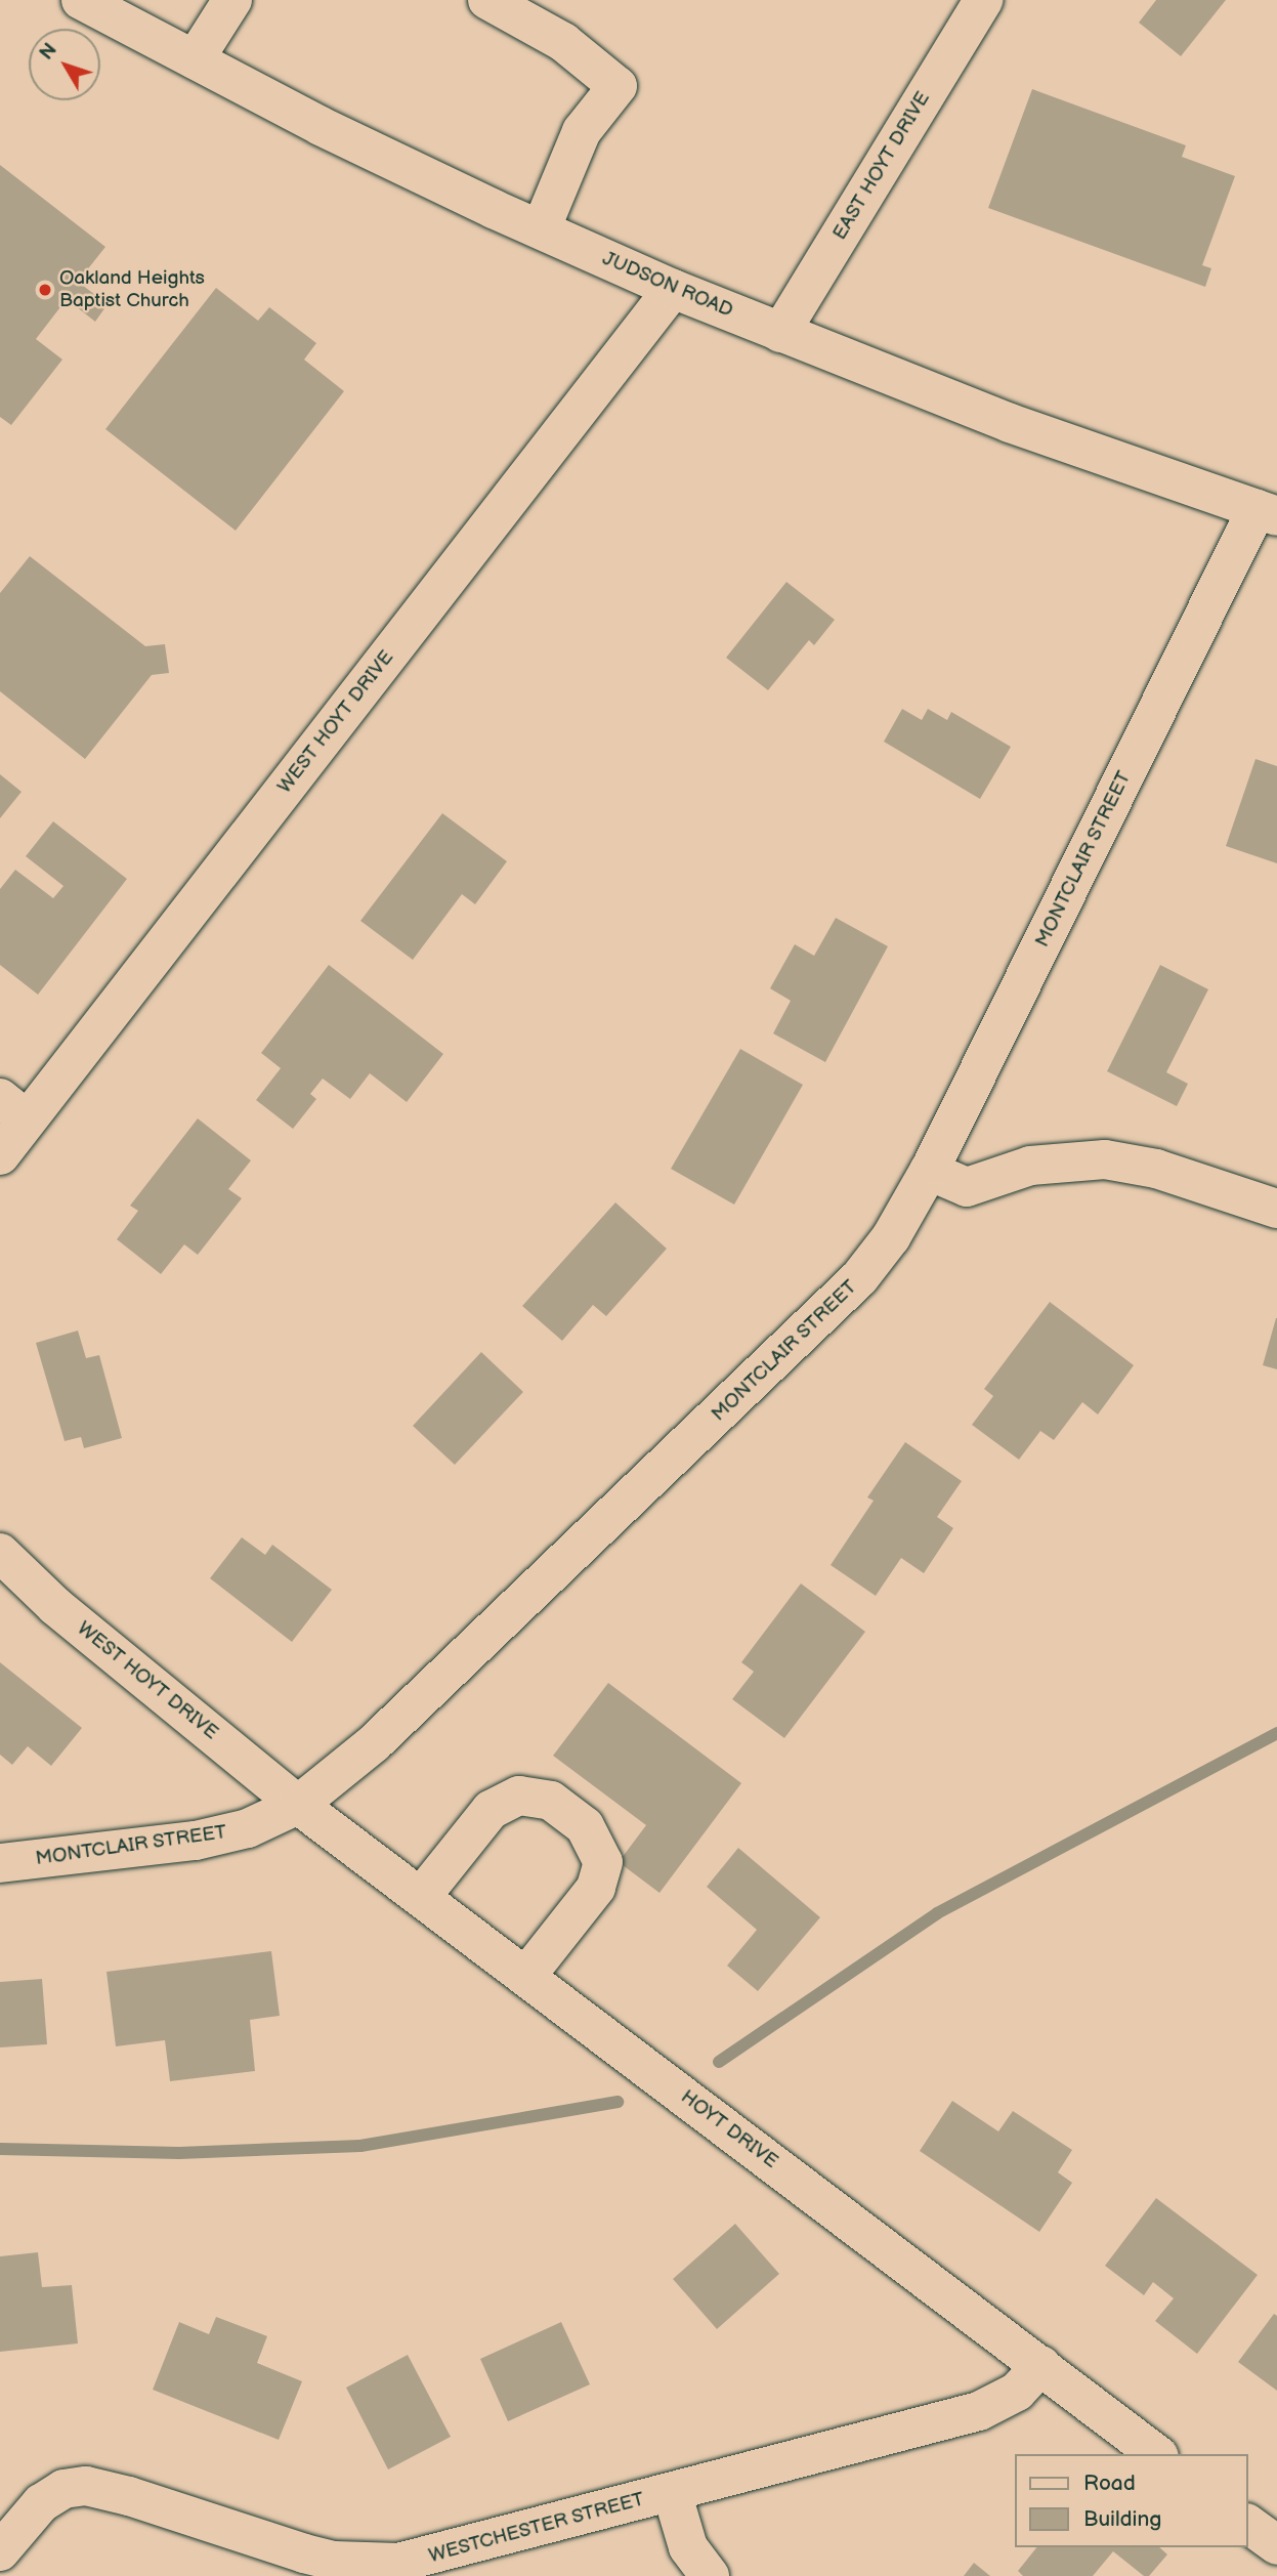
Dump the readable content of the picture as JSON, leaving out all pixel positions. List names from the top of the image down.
{
  "streets": {
    "street": [
      "EAST HOYT DRIVE",
      "JUDSON ROAD",
      "WEST HOYT DRIVE",
      "MONTCLAIR STREET",
      "HOYT DRIVE",
      "WESTCHESTER STREET"
    ]
  },
  "crossings": [
    ["EAST HOYT DRIVE", "JUDSON ROAD"],
    ["JUDSON ROAD", "WEST HOYT DRIVE"],
    ["JUDSON ROAD", "MONTCLAIR STREET"],
    ["WEST HOYT DRIVE", "MONTCLAIR STREET"],
    ["WEST HOYT DRIVE", "HOYT DRIVE"],
    ["MONTCLAIR STREET", "HOYT DRIVE"],
    ["HOYT DRIVE", "WESTCHESTER STREET"]
  ],
  "places": ["Oakland Heights Baptist Church"],
  "legend": ["Road", "Building"],
  "north": "top left"
}
